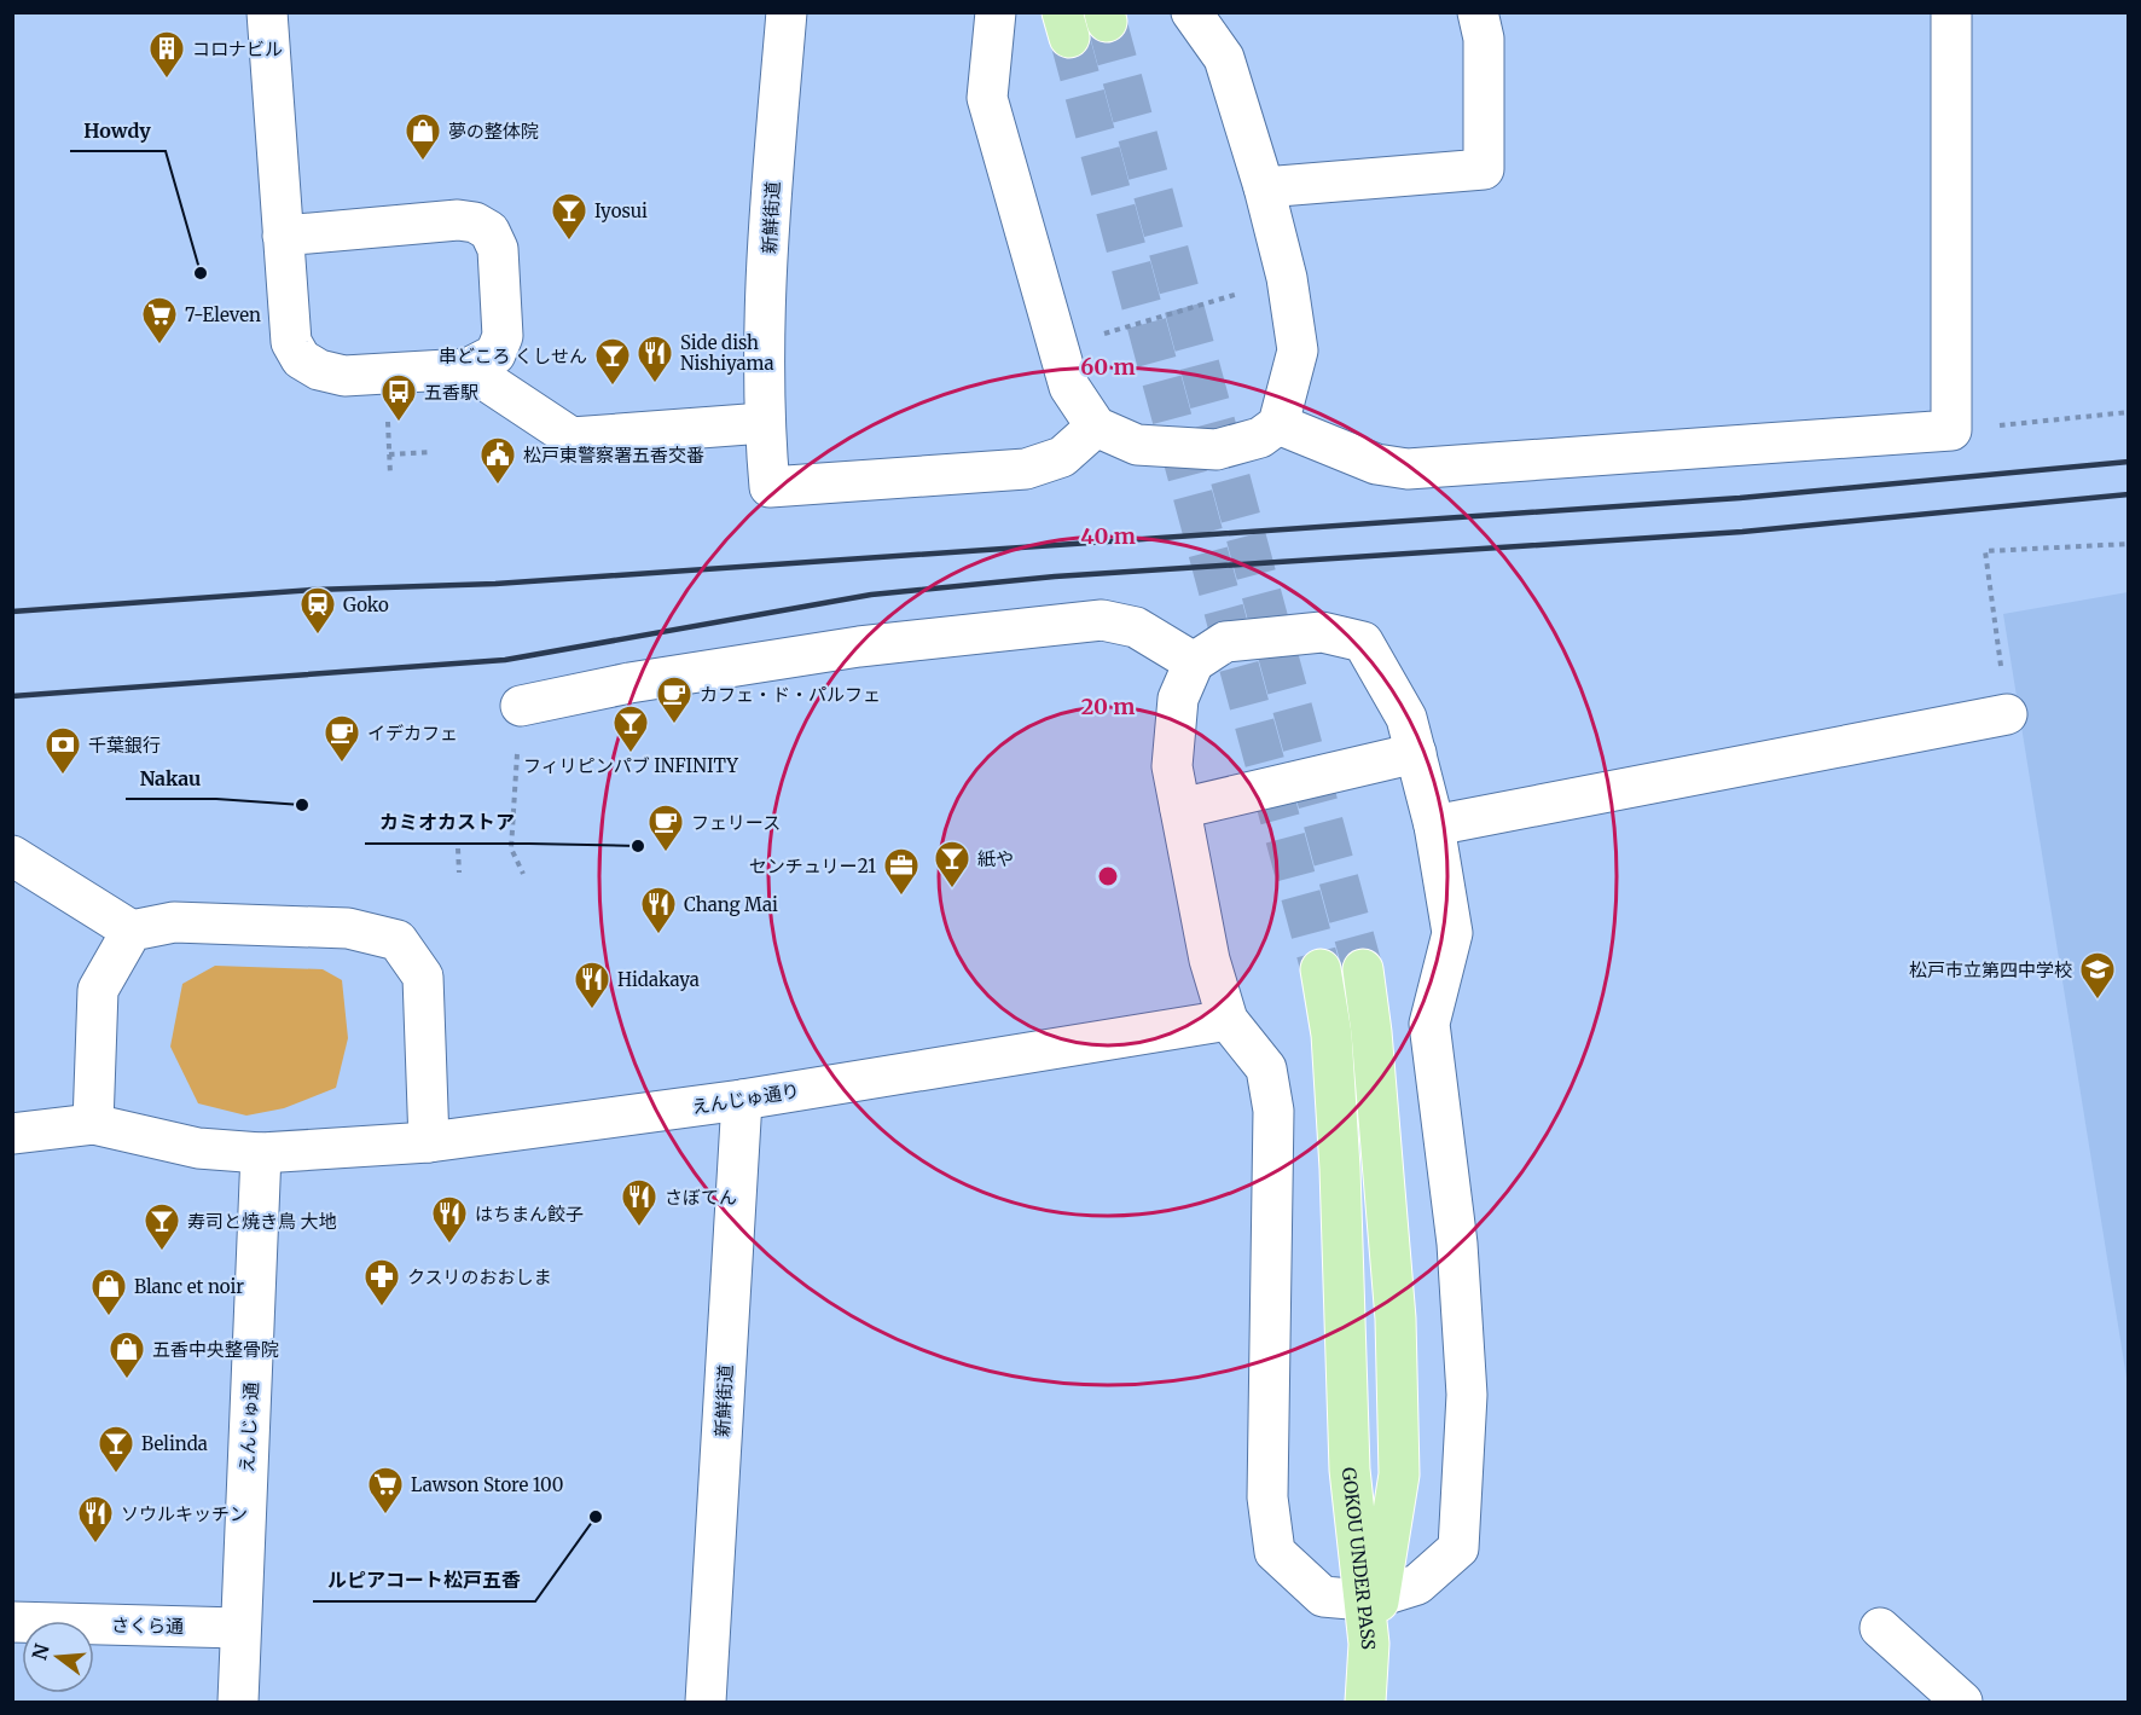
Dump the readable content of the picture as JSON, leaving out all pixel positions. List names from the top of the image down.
{
  "streets": {
    "main road": ["GOKOU UNDER PASS"],
    "street": [
      "新鮮街道",
      "えんじゅ通り",
      "えんじゅ通",
      "さくら通"
    ]
  },
  "crossings": [
    ["新鮮街道", "えんじゅ通り"],
    ["えんじゅ通り", "えんじゅ通"],
    ["えんじゅ通", "さくら通"]
  ],
  "places": {
    "building": ["コロナビル"],
    "shop": ["夢の整体院", "Blanc et noir", "五香中央整骨院"],
    "bar": [
      "Iyosui",
      "串どころ くしせん",
      "フィリピンパブ INFINITY",
      "紙や",
      "寿司と焼き鳥 大地",
      "Belinda"
    ],
    "other": [
      "Howdy",
      "Nakau",
      "カミオカストア",
      "ルピアコート松戸五香"
    ],
    "supermarket": ["7-Eleven", "Lawson Store 100"],
    "restaurant": [
      "Side dish Nishiyama",
      "Chang Mai",
      "Hidakaya",
      "さぼてん",
      "はちまん餃子",
      "ソウルキッチン"
    ],
    "bus stop": ["五香駅"],
    "public building": ["松戸東警察署五香交番"],
    "station": ["Goko"],
    "cafe": ["カフェ・ド・パルフェ", "イデカフェ", "フェリース"],
    "bank": ["千葉銀行"],
    "office": ["センチュリー21"],
    "school or university": ["松戸市立第四中学校"],
    "pharmacy": ["クスリのおおしま"]
  },
  "north": "left",
  "rings": ["60 m", "40 m", "20 m"]
}
